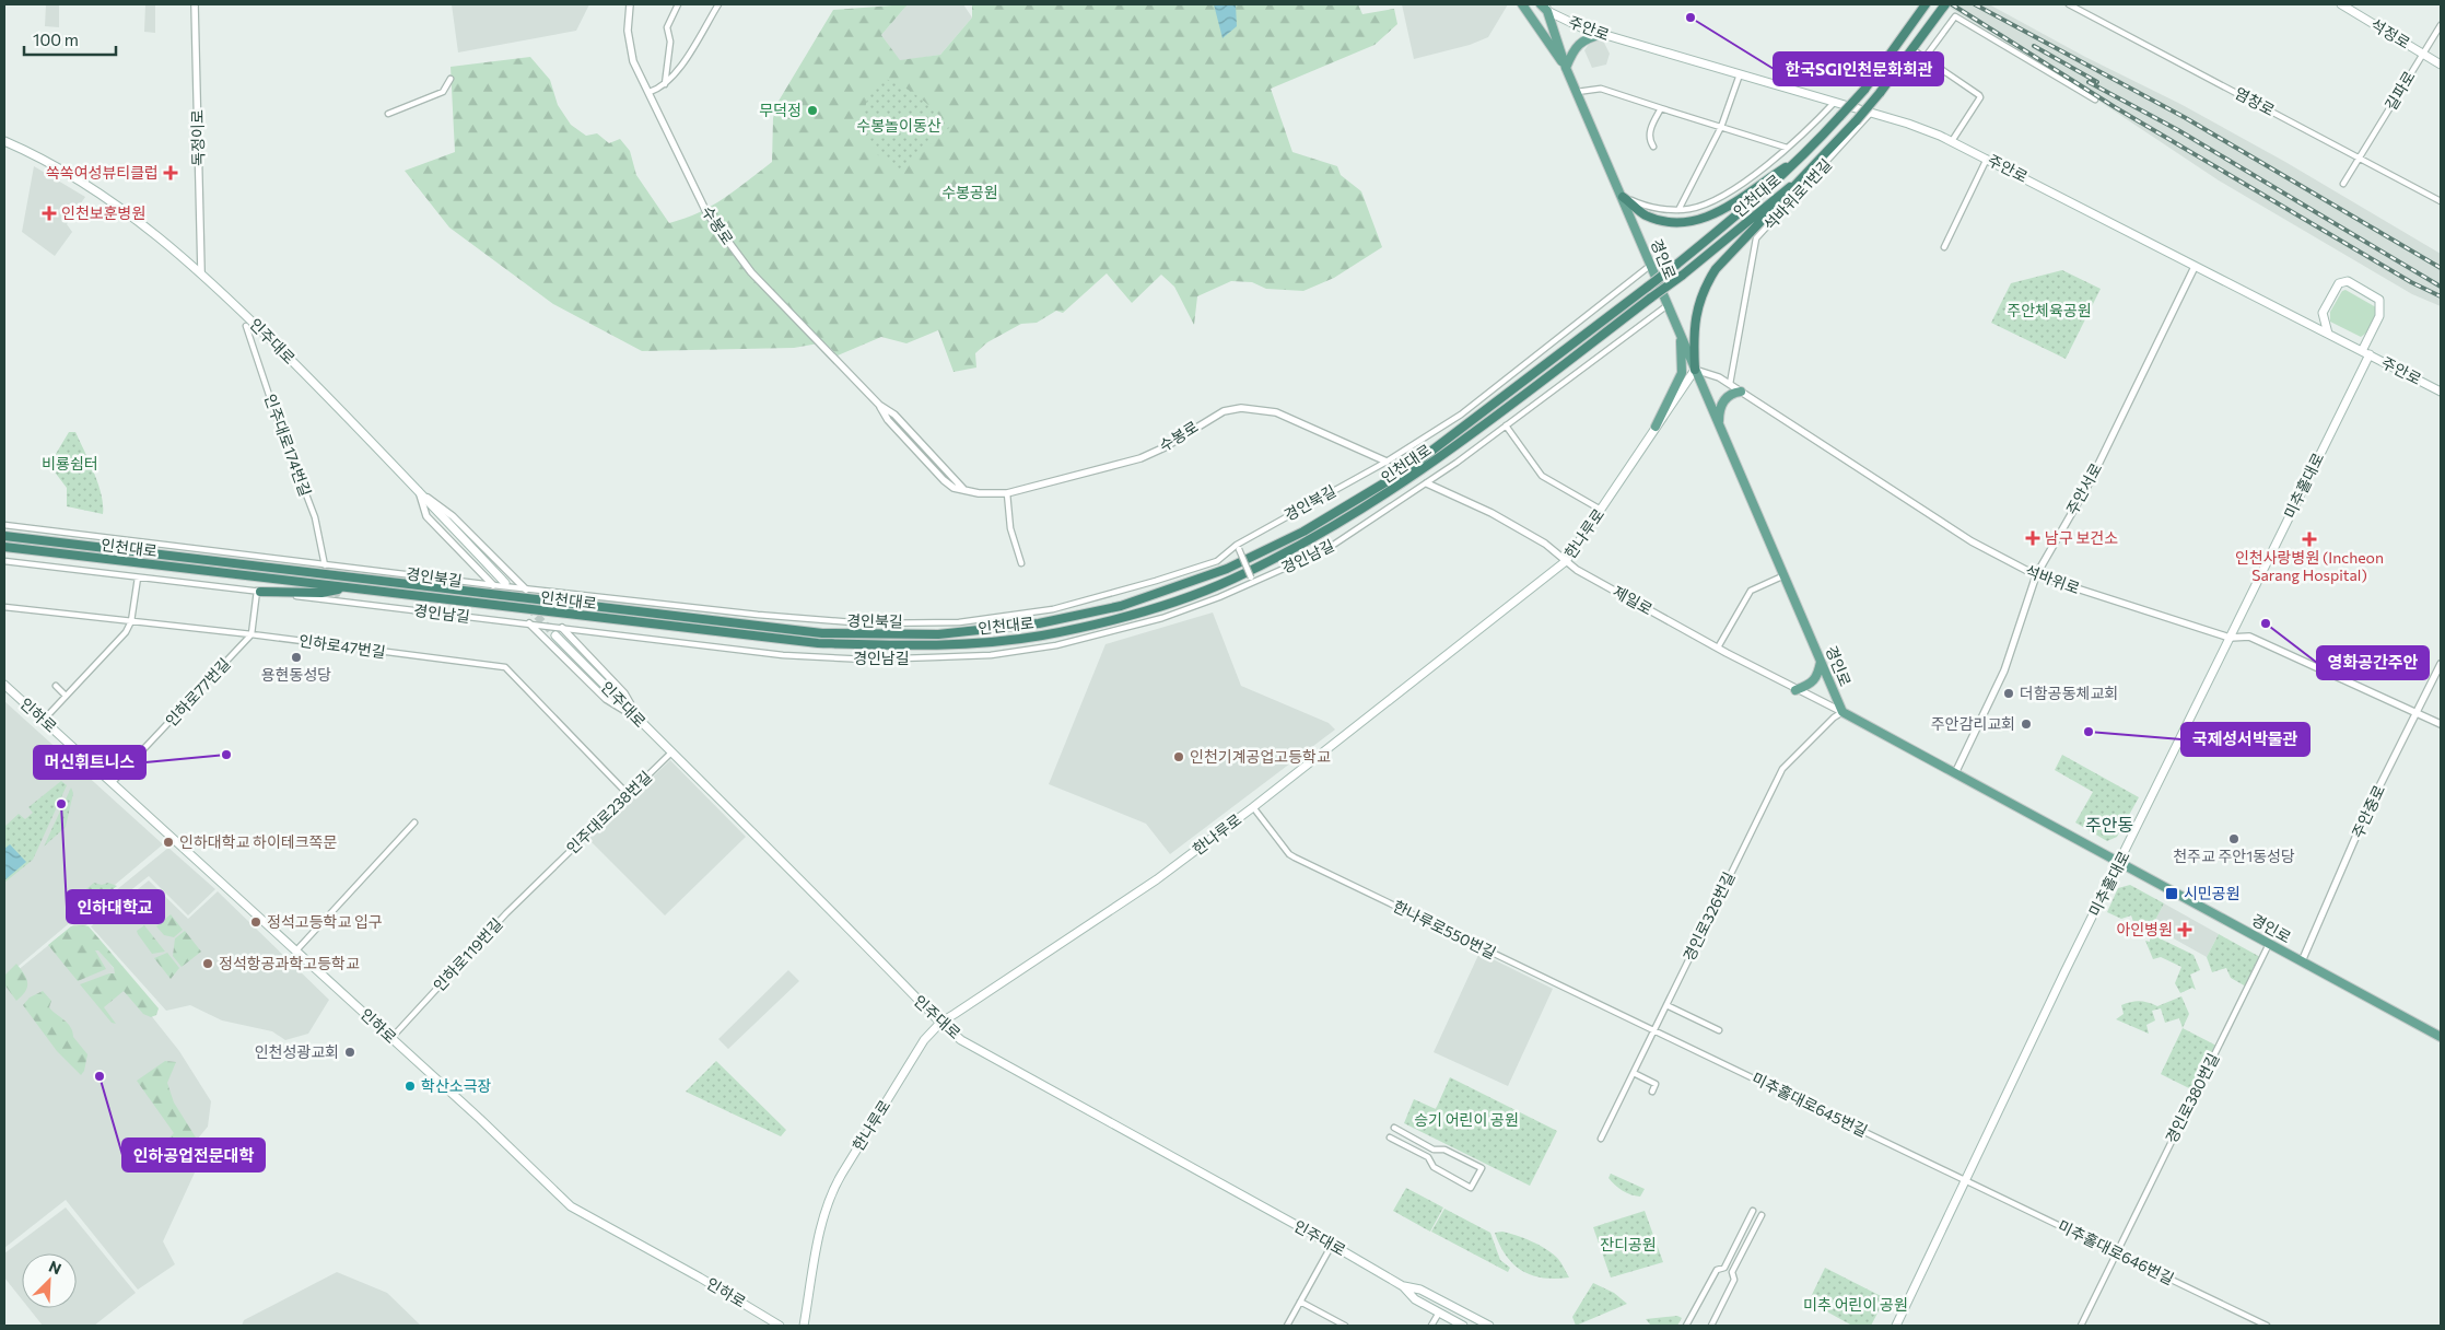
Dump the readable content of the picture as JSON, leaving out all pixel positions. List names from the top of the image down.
{
  "streets": {
    "highway": ["인천대로"],
    "main road": [
      "주안로",
      "석정로",
      "경인로",
      "인주대로",
      "미추홀대로",
      "한나루로",
      "인하로"
    ],
    "street": [
      "길파로",
      "염창로",
      "독정이로",
      "석바위로1번길",
      "수봉로",
      "인주대로174번길",
      "주안서로",
      "경인북길",
      "경인남길",
      "석바위로",
      "제일로",
      "인하로47번길",
      "인하로77번길",
      "주안중로",
      "인주대로238번길",
      "경인로326번길",
      "한나루로550번길",
      "인하로119번길",
      "경인로380번길",
      "미추홀대로645번길",
      "미추홀대로646번길"
    ]
  },
  "crossings": [
    ["주안로", "석바위로1번길"],
    ["주안로", "경인로"],
    ["주안로", "미추홀대로"],
    ["주안로", "주안서로"],
    ["석정로", "길파로"],
    ["길파로", "염창로"],
    ["독정이로", "인주대로"],
    ["석바위로1번길", "석바위로"],
    ["수봉로", "경인북길"],
    ["경인로", "미추홀대로"],
    ["경인로", "주안서로"],
    ["경인로", "경인북길"],
    ["경인로", "한나루로"],
    ["경인로", "경인남길"],
    ["경인로", "석바위로"],
    ["경인로", "제일로"],
    ["경인로", "주안중로"],
    ["경인로", "경인로326번길"],
    ["경인로", "경인로380번길"],
    ["인주대로", "인주대로174번길"],
    ["인주대로", "한나루로"],
    ["인주대로", "인주대로238번길"],
    ["인주대로174번길", "경인북길"],
    ["미추홀대로", "석바위로"],
    ["미추홀대로", "미추홀대로645번길"],
    ["미추홀대로", "미추홀대로646번길"],
    ["주안서로", "석바위로"],
    ["한나루로", "석바위로"],
    ["한나루로", "제일로"],
    ["한나루로", "한나루로550번길"],
    ["경인남길", "제일로"],
    ["석바위로", "주안중로"],
    ["제일로", "경인로326번길"],
    ["인하로47번길", "인하로77번길"],
    ["인하로47번길", "인주대로238번길"],
    ["인하로77번길", "인하로"],
    ["인하로", "인하로119번길"],
    ["인주대로238번길", "인하로119번길"],
    ["경인로326번길", "한나루로550번길"],
    ["경인로326번길", "미추홀대로645번길"],
    ["한나루로550번길", "미추홀대로645번길"],
    ["경인로380번길", "미추홀대로646번길"],
    ["미추홀대로645번길", "미추홀대로646번길"]
  ],
  "districts": ["주안동"],
  "parks": [
    "수봉놀이동산",
    "수봉공원",
    "주안체육공원",
    "비룡쉼터",
    "승기 어린이 공원",
    "잔디공원",
    "미추 어린이 공원"
  ],
  "places": {
    "other": [
      "한국SGI인천문화회관",
      "무덕정",
      "영화공간주안",
      "용현동성당",
      "더함공동체교회",
      "주안감리교회",
      "국제성서박물관",
      "머신휘트니스",
      "인천기계공업고등학교",
      "인하대학교",
      "천주교 주안1동성당",
      "인하대학교 하이테크쪽문",
      "정석고등학교 입구",
      "정석항공과학고등학교",
      "인천성광교회",
      "인하공업전문대학",
      "학산소극장"
    ],
    "health": [
      "쏙쏙여성뷰티클럽",
      "인천보훈병원",
      "남구 보건소",
      "인천사랑병원 (Incheon Sarang Hospital)",
      "아인병원"
    ],
    "transit": ["시민공원"]
  },
  "scale_bar": "100 m",
  "north": "top right"
}
